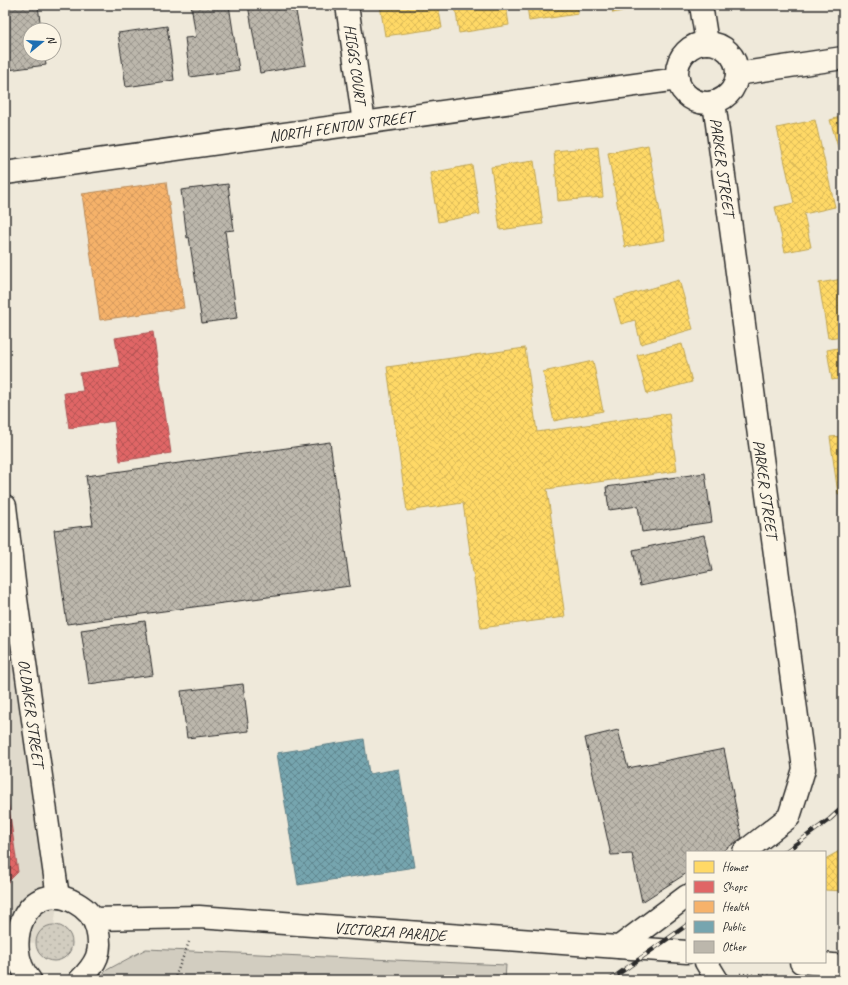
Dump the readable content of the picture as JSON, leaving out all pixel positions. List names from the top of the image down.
{
  "streets": {
    "street": [
      "HIGGS COURT",
      "NORTH FENTON STREET",
      "PARKER STREET",
      "OLDAKER STREET",
      "VICTORIA PARADE"
    ]
  },
  "crossings": [
    ["HIGGS COURT", "NORTH FENTON STREET"],
    ["NORTH FENTON STREET", "PARKER STREET"]
  ],
  "legend": [
    "Homes",
    "Shops",
    "Health",
    "Public",
    "Other"
  ],
  "north": "right"
}
